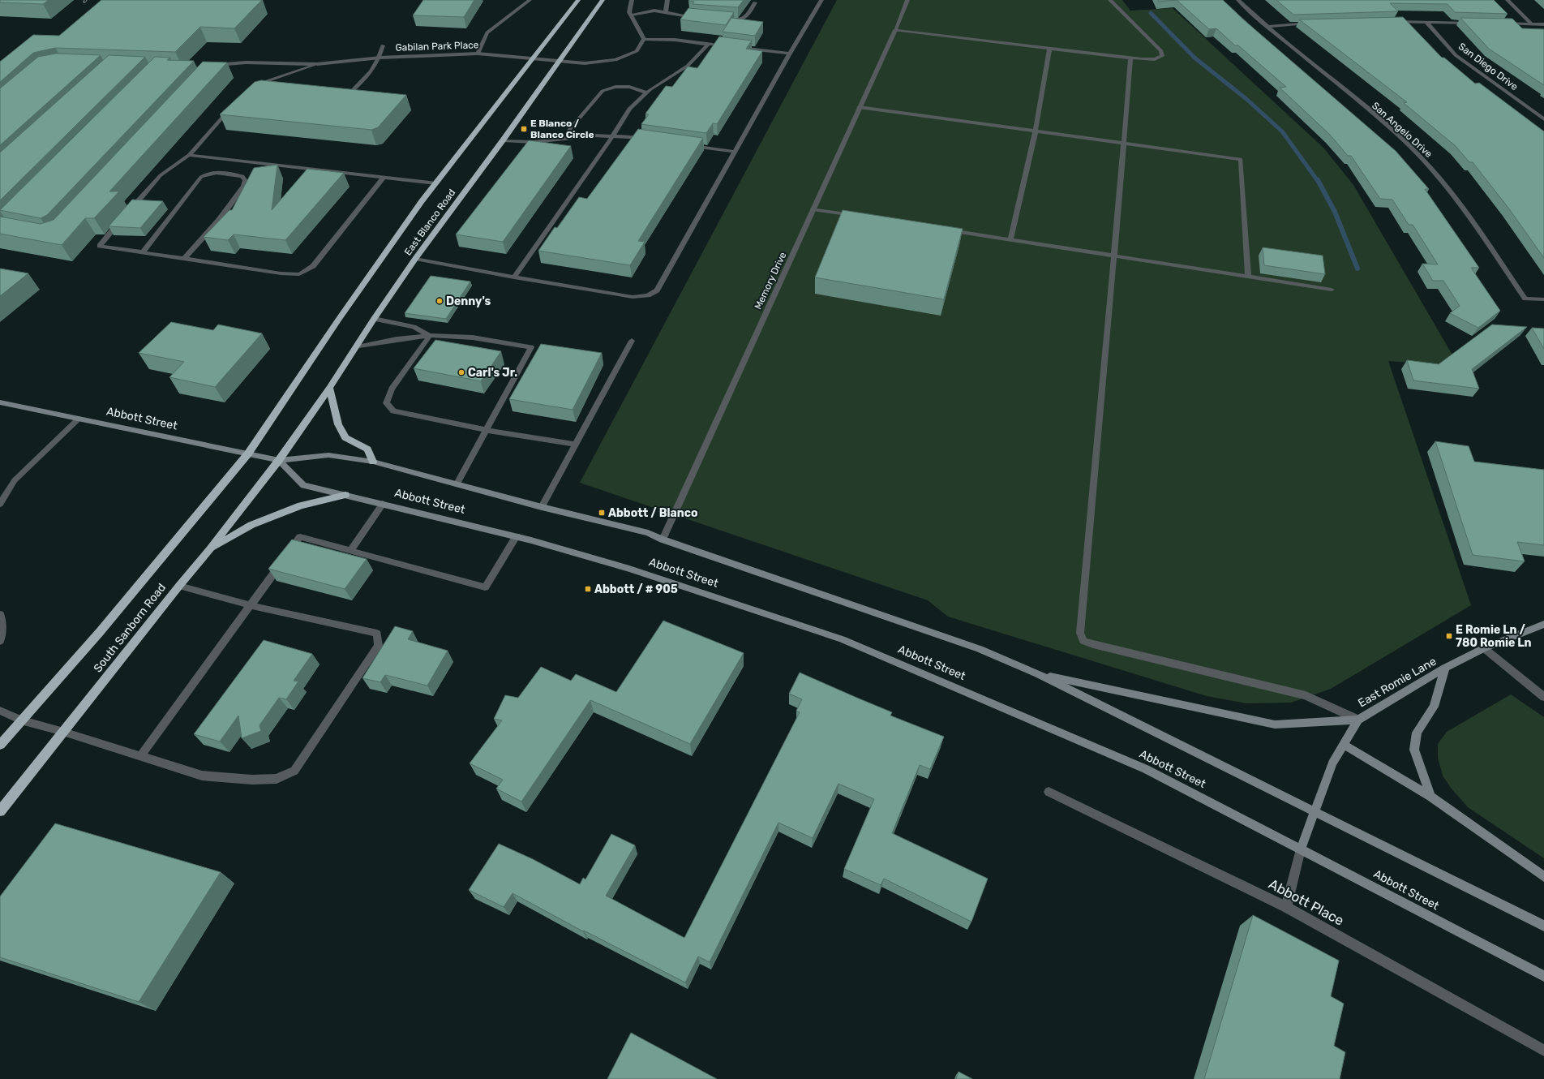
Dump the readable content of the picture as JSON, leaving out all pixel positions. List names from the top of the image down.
{
  "streets": {
    "highway": ["East Blanco Road", "South Sanborn Road"],
    "main road": ["Abbott Street", "East Romie Lane"],
    "street": [
      "Gabilan Park Place",
      "San Diego Drive",
      "San Angelo Drive",
      "Memory Drive",
      "Abbott Place"
    ]
  },
  "crossings": [
    ["Gabilan Park Place", "East Blanco Road"],
    ["East Blanco Road", "Abbott Street"],
    ["East Blanco Road", "South Sanborn Road"],
    ["Memory Drive", "Abbott Street"],
    ["Abbott Street", "South Sanborn Road"],
    ["Abbott Street", "East Romie Lane"]
  ],
  "places": {
    "transit": [
      "E Blanco / Blanco Circle",
      "Abbott / Blanco",
      "Abbott / # 905",
      "E Romie Ln / 780 Romie Ln"
    ],
    "other": ["Denny's", "Carl's Jr."]
  }
}
